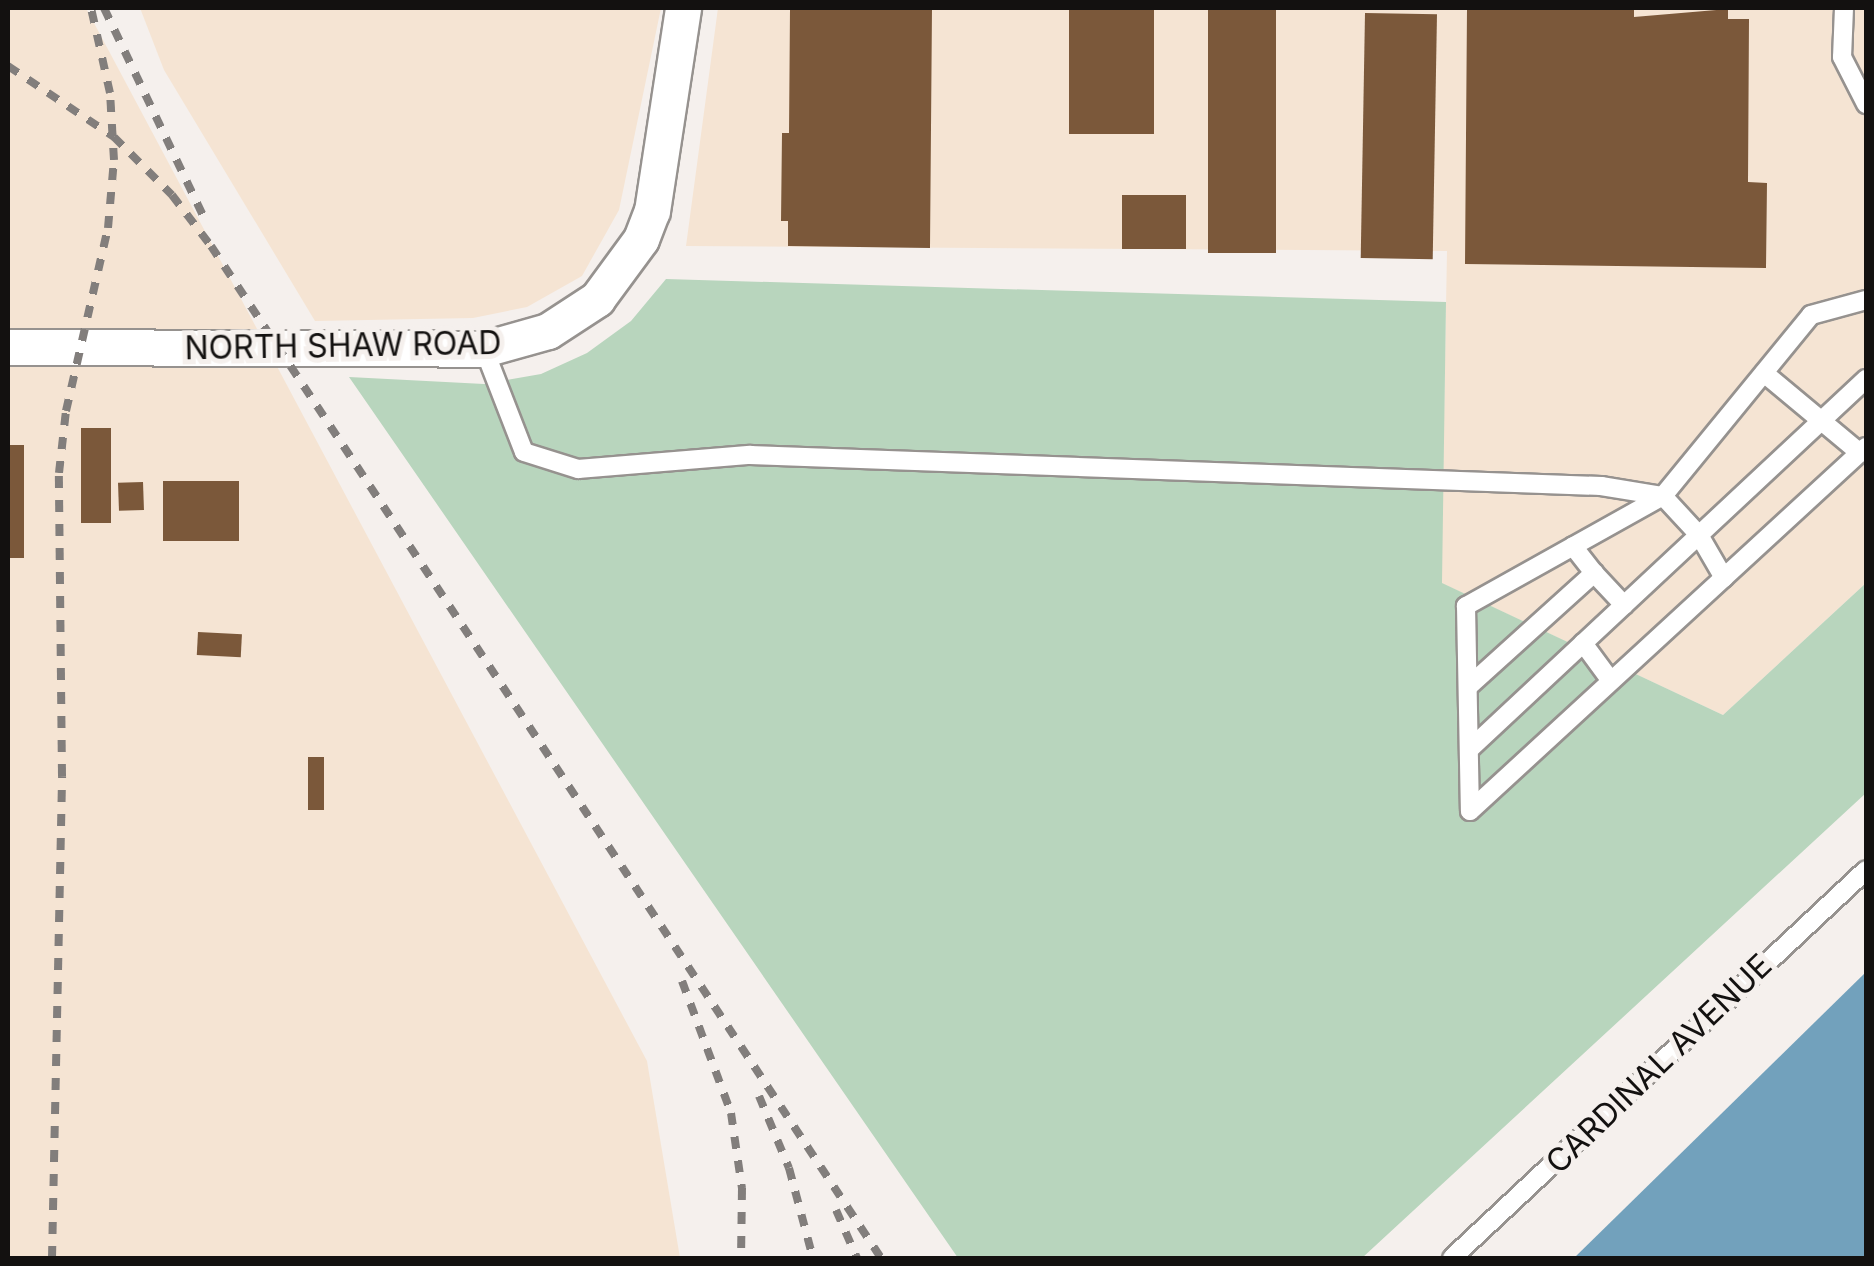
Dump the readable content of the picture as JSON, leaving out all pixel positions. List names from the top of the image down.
{
  "streets": {
    "street": ["NORTH SHAW ROAD"],
    "lane": ["CARDINAL AVENUE"]
  }
}
